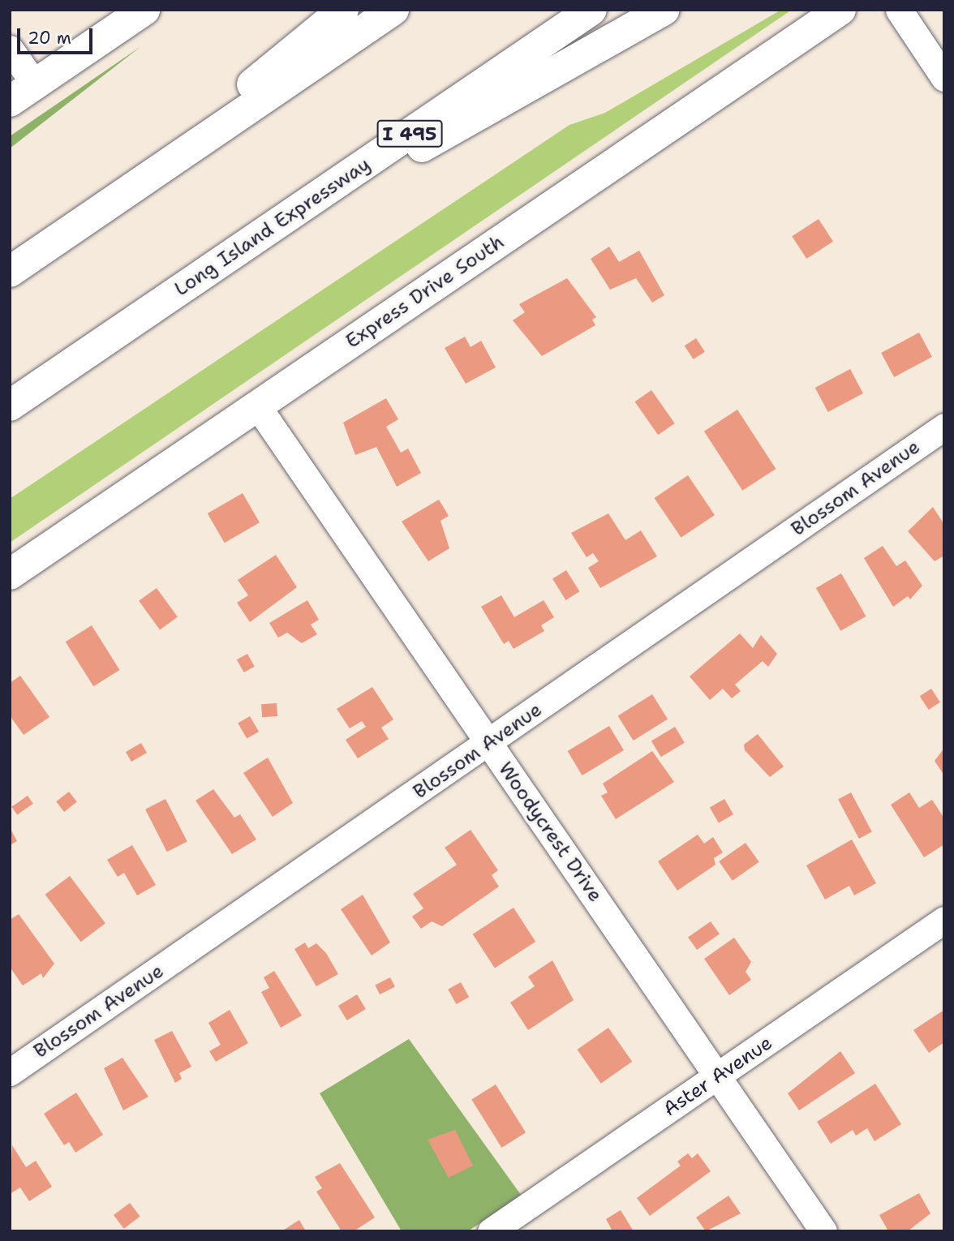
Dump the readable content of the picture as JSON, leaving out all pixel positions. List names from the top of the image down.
{
  "streets": {
    "main road": ["I 495", "Long Island Expressway", "Express Drive South"],
    "street": ["Blossom Avenue", "Woodycrest Drive", "Aster Avenue"]
  },
  "crossings": [
    ["Express Drive South", "Woodycrest Drive"],
    ["Blossom Avenue", "Woodycrest Drive"],
    ["Woodycrest Drive", "Aster Avenue"]
  ],
  "scale_bar": "20 m"
}
